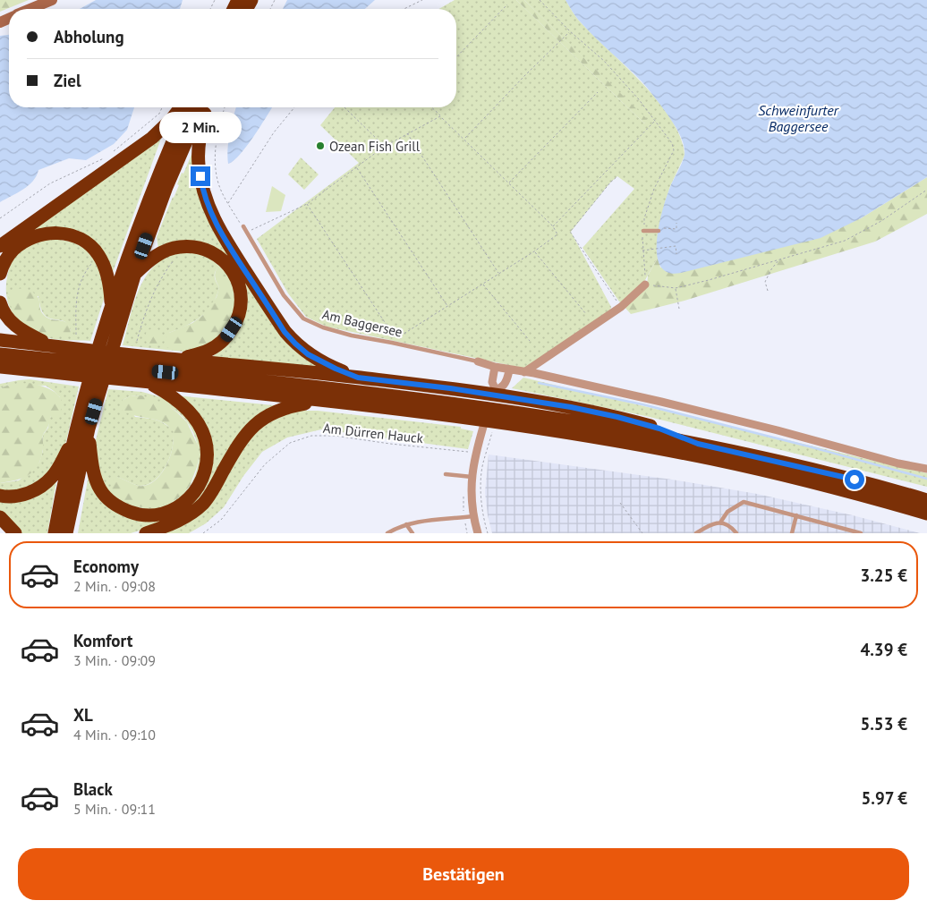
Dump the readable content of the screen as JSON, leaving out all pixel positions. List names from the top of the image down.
{
  "streets": {
    "street": ["Am Baggersee"],
    "path": ["Am Dürren Hauck"]
  },
  "water": ["Schweinfurter Baggersee"],
  "places": ["Ozean Fish Grill"],
  "page": {
    "banner": ["Abholung", "Ziel"],
    "bubble": "2 Min.",
    "list": [
      {
        "name": "Economy",
        "note": "2 Min. · 09:08",
        "value": "3.25 €"
      },
      {
        "name": "Komfort",
        "note": "3 Min. · 09:09",
        "value": "4.39 €"
      },
      {
        "name": "XL",
        "note": "4 Min. · 09:10",
        "value": "5.53 €"
      },
      {
        "name": "Black",
        "note": "5 Min. · 09:11",
        "value": "5.97 €"
      }
    ],
    "buttons": "Bestätigen"
  }
}
